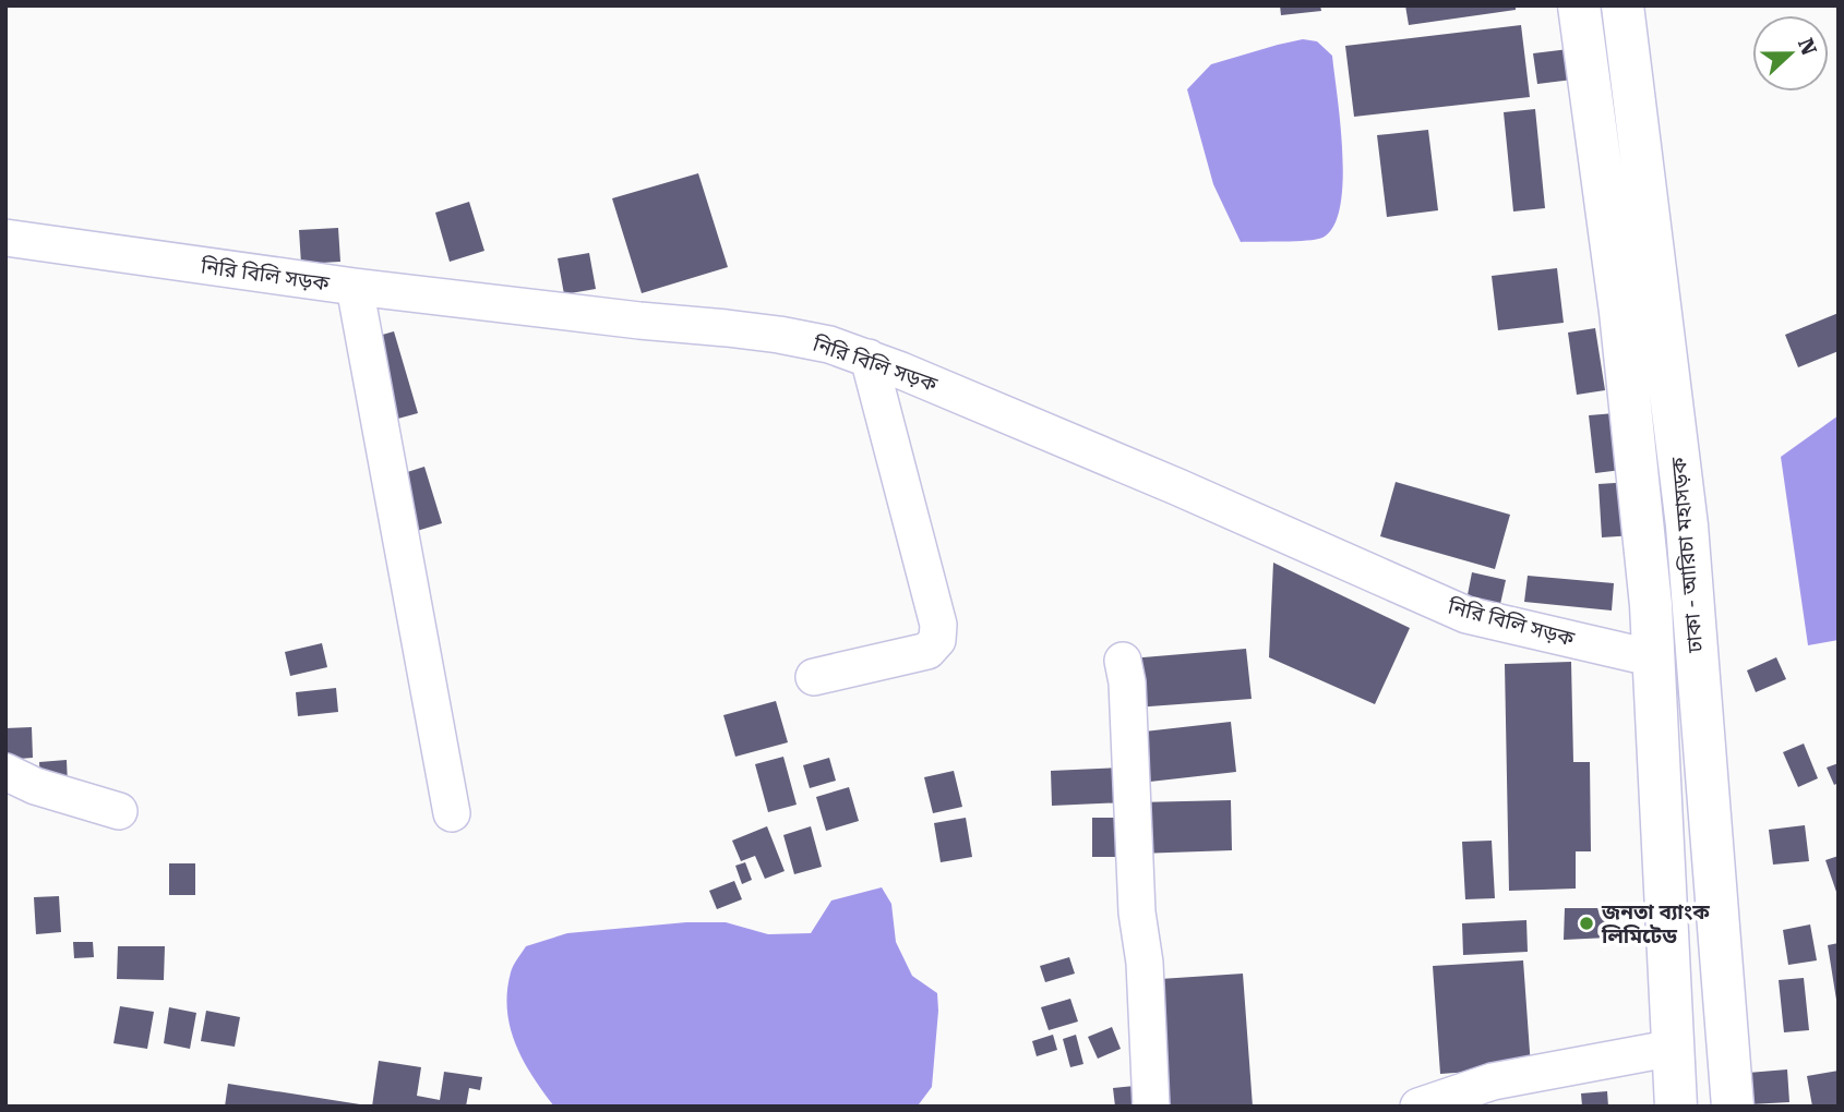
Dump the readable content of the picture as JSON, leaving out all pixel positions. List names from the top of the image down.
{
  "streets": {
    "highway": ["ঢাকা - আরিচা মহাসড়ক"],
    "street": ["নিরি বিলি সড়ক"]
  },
  "places": ["জনতা ব্যাংক লিমিটেড"],
  "north": "right"
}
